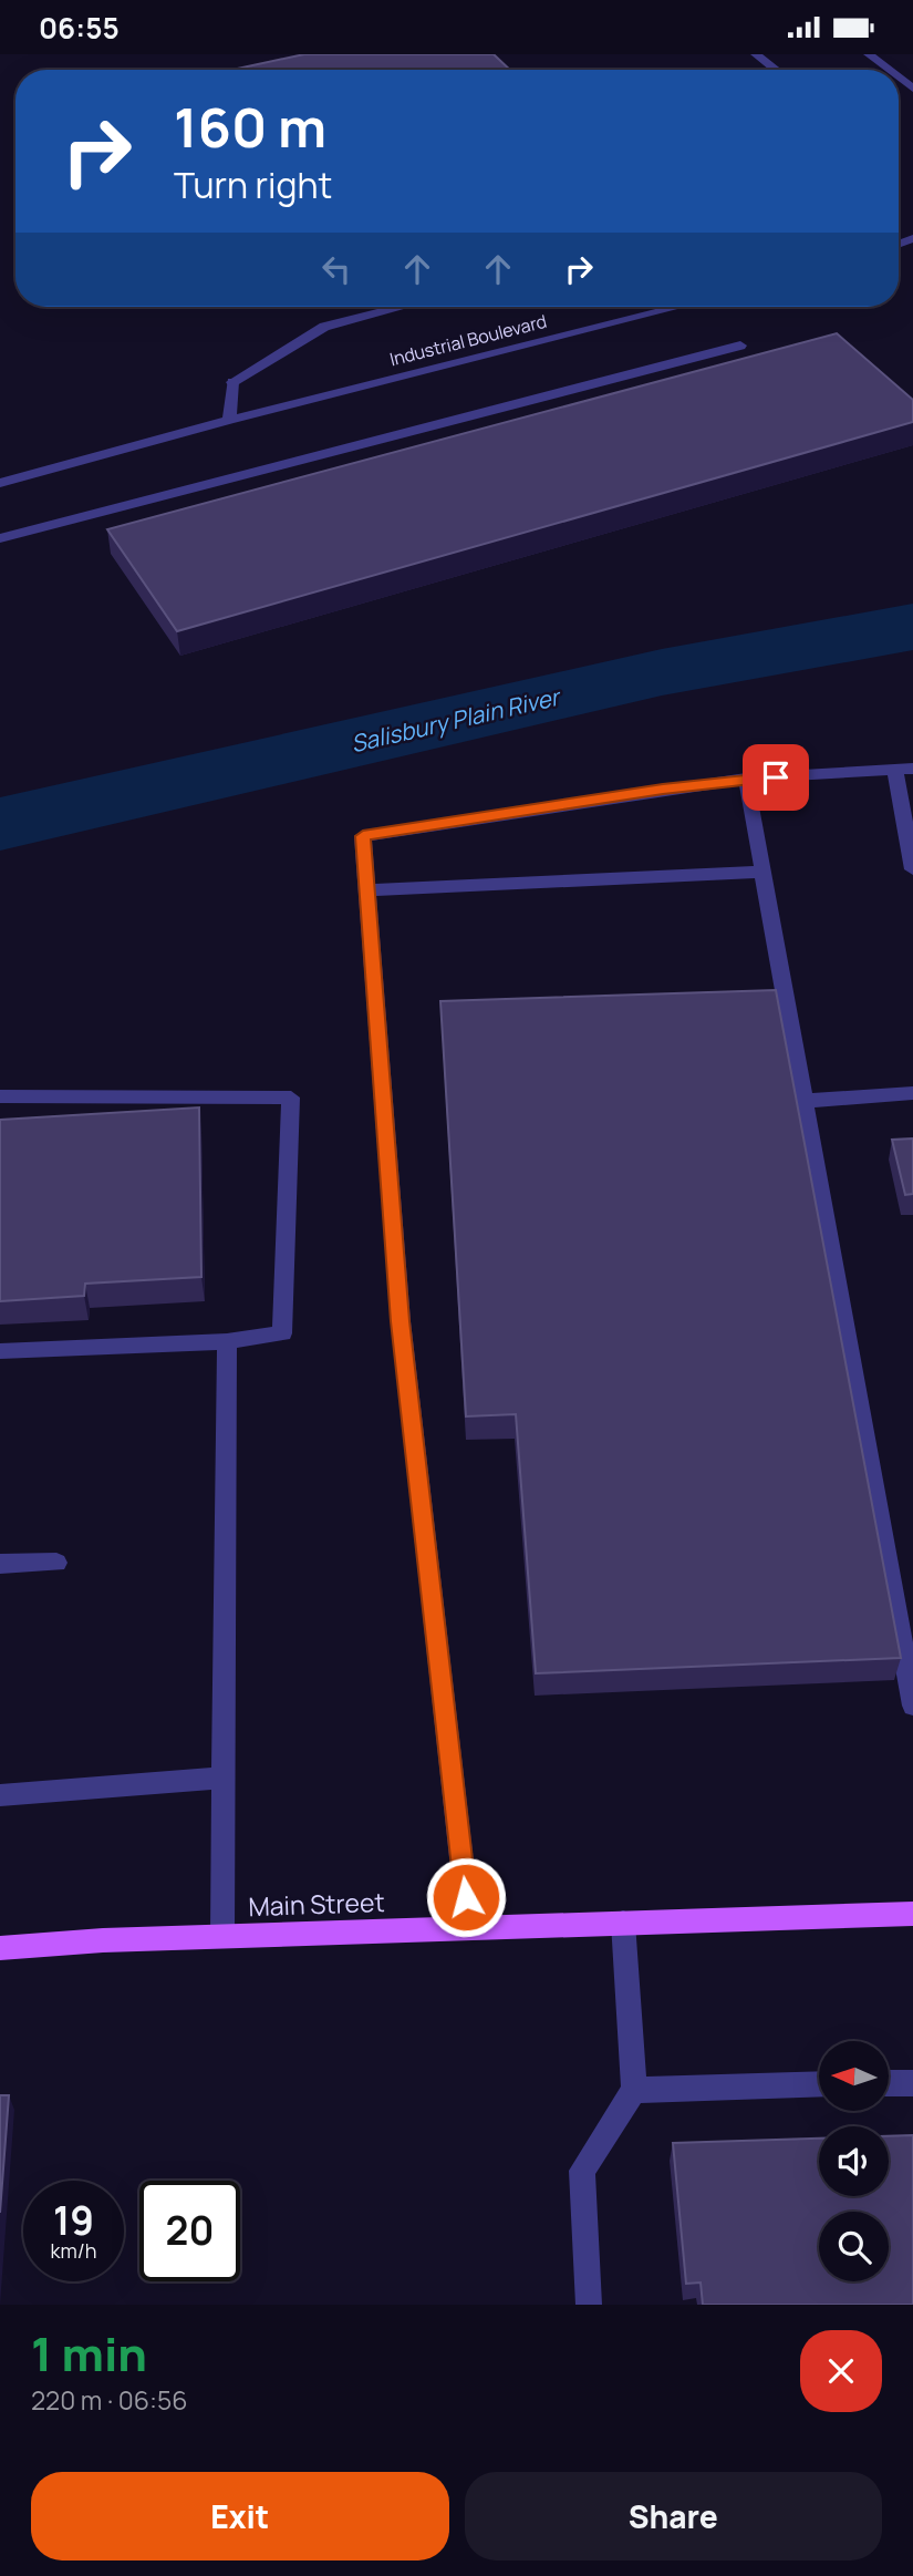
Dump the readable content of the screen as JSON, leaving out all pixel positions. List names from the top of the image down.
{
  "streets": {
    "main road": ["Main Street"],
    "street": ["Industrial Boulevard"]
  },
  "water": ["Salisbury Plain River"],
  "north": "left",
  "page": {
    "status": "06:55",
    "turn": ["160 m", "Turn right"],
    "speed": "19 km/h",
    "limit": "20",
    "heading": ["1 min", "220 m · 06:56"],
    "buttons": ["Exit", "Share"]
  }
}
